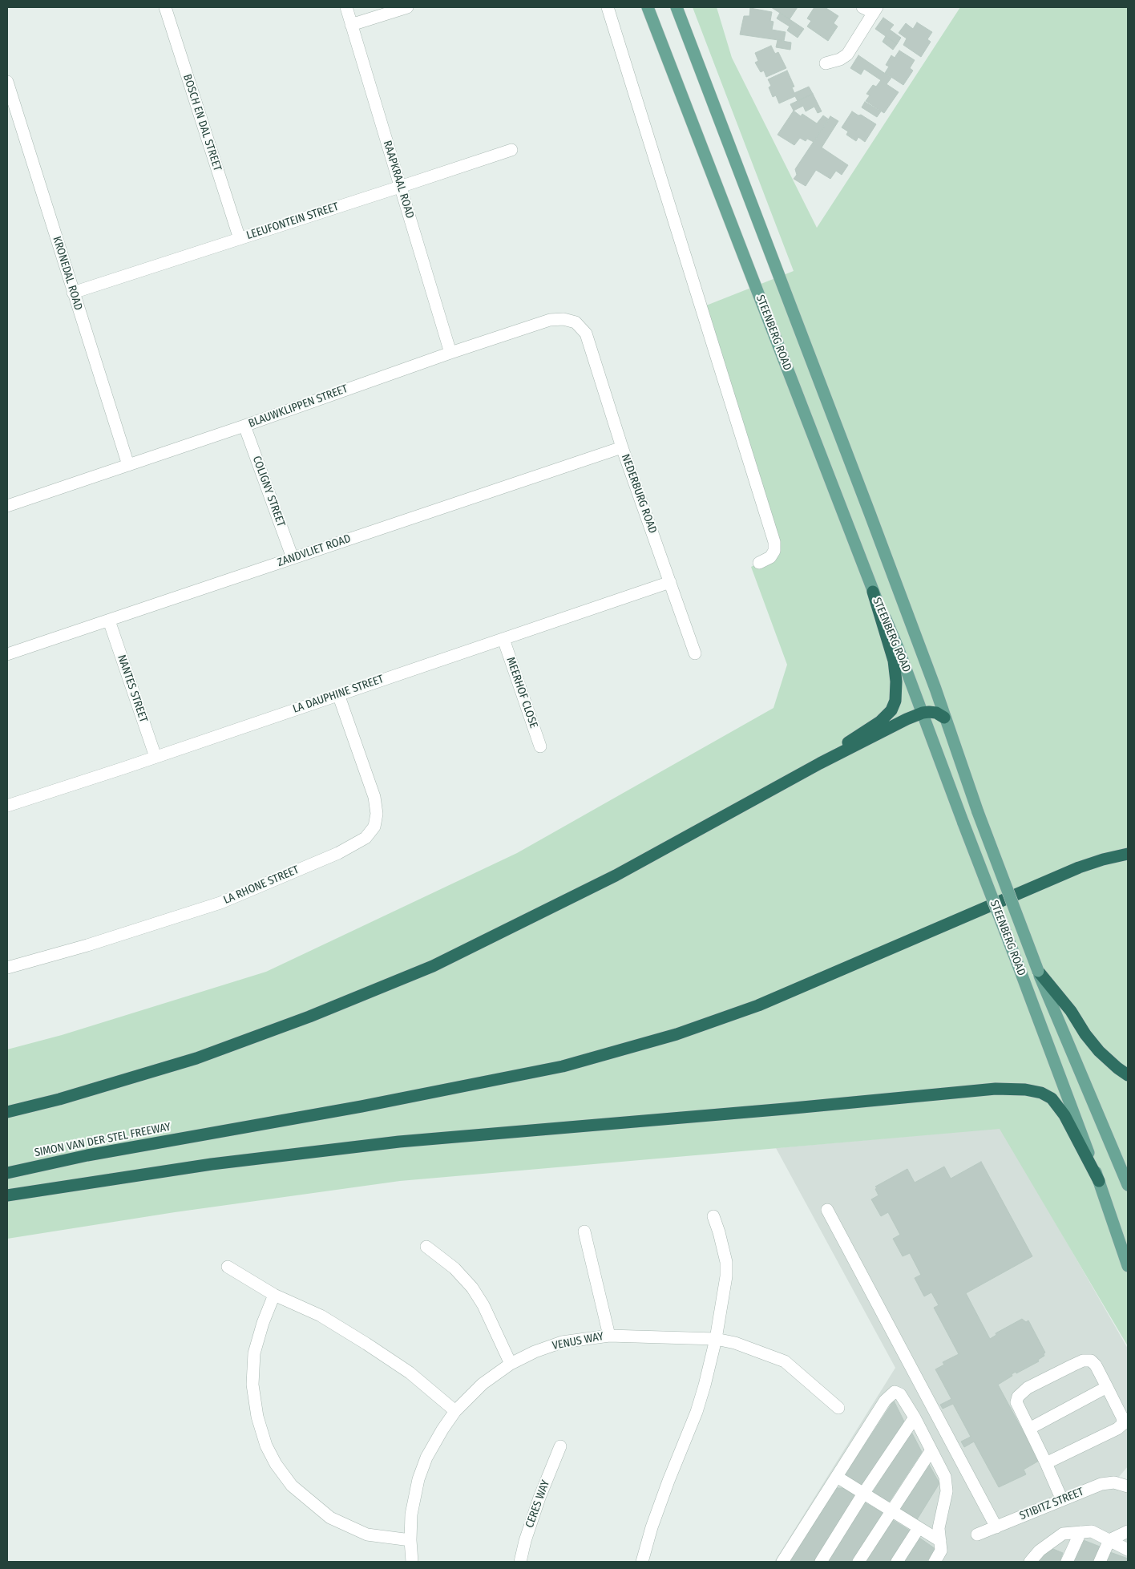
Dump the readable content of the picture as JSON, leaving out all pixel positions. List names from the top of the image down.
{
  "streets": {
    "highway": ["SIMON VAN DER STEL FREEWAY"],
    "main road": ["STEENBERG ROAD"],
    "street": [
      "BOSCH EN DAL STREET",
      "RAAPKRAAL ROAD",
      "LEEUFONTEIN STREET",
      "KRONEDAL ROAD",
      "BLAUWKLIPPEN STREET",
      "COLIGNY STREET",
      "NEDERBURG ROAD",
      "ZANDVLIET ROAD",
      "NANTES STREET",
      "MEERHOF CLOSE",
      "LA DAUPHINE STREET",
      "LA RHONE STREET",
      "VENUS WAY",
      "CERES WAY",
      "STIBITZ STREET"
    ]
  },
  "crossings": [
    ["BOSCH EN DAL STREET", "LEEUFONTEIN STREET"],
    ["RAAPKRAAL ROAD", "LEEUFONTEIN STREET"],
    ["RAAPKRAAL ROAD", "BLAUWKLIPPEN STREET"],
    ["LEEUFONTEIN STREET", "KRONEDAL ROAD"],
    ["KRONEDAL ROAD", "BLAUWKLIPPEN STREET"],
    ["BLAUWKLIPPEN STREET", "COLIGNY STREET"],
    ["BLAUWKLIPPEN STREET", "NEDERBURG ROAD"],
    ["COLIGNY STREET", "ZANDVLIET ROAD"],
    ["NEDERBURG ROAD", "ZANDVLIET ROAD"],
    ["NEDERBURG ROAD", "LA DAUPHINE STREET"],
    ["ZANDVLIET ROAD", "NANTES STREET"],
    ["NANTES STREET", "LA DAUPHINE STREET"],
    ["MEERHOF CLOSE", "LA DAUPHINE STREET"],
    ["LA DAUPHINE STREET", "LA RHONE STREET"]
  ]
}
